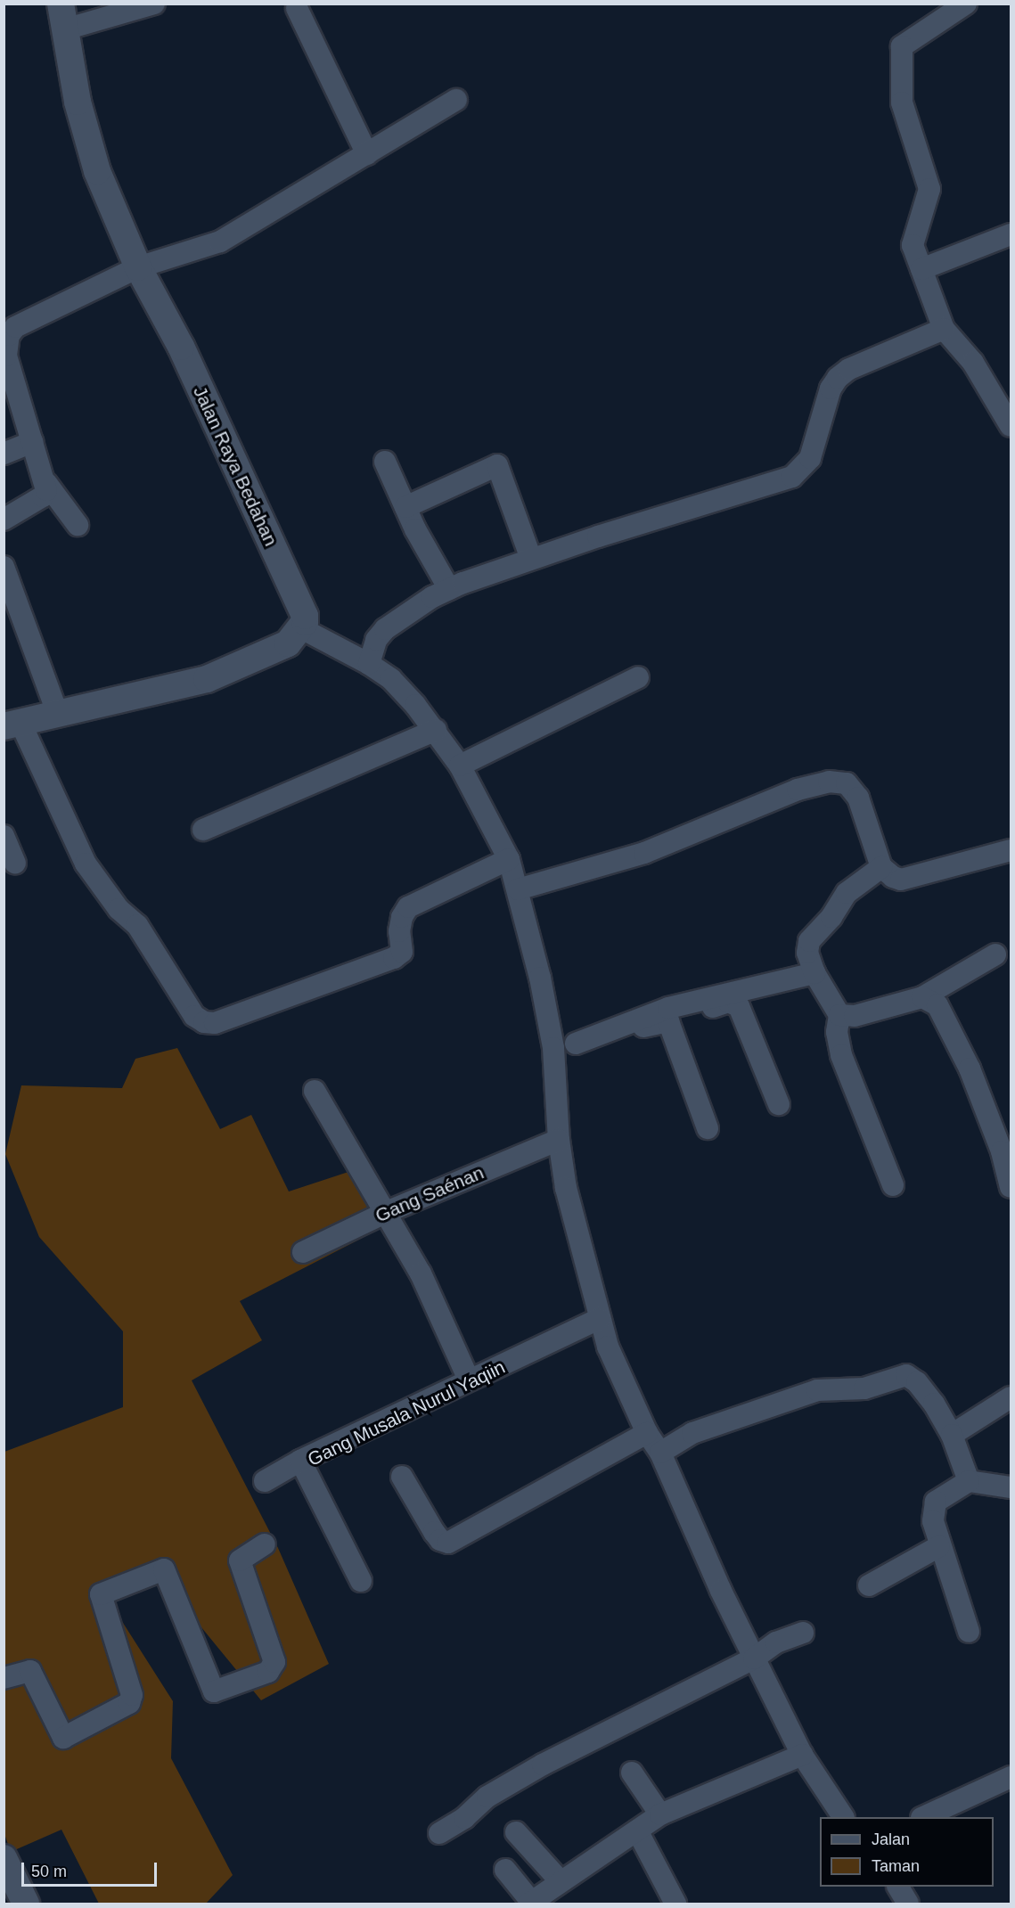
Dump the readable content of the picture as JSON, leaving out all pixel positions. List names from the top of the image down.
{
  "streets": {
    "street": ["Jalan Raya Bedahan", "Gang Saénan", "Gang Musala Nurul Yaqiin"]
  },
  "legend": ["Jalan", "Taman"],
  "scale_bar": "50 m"
}
